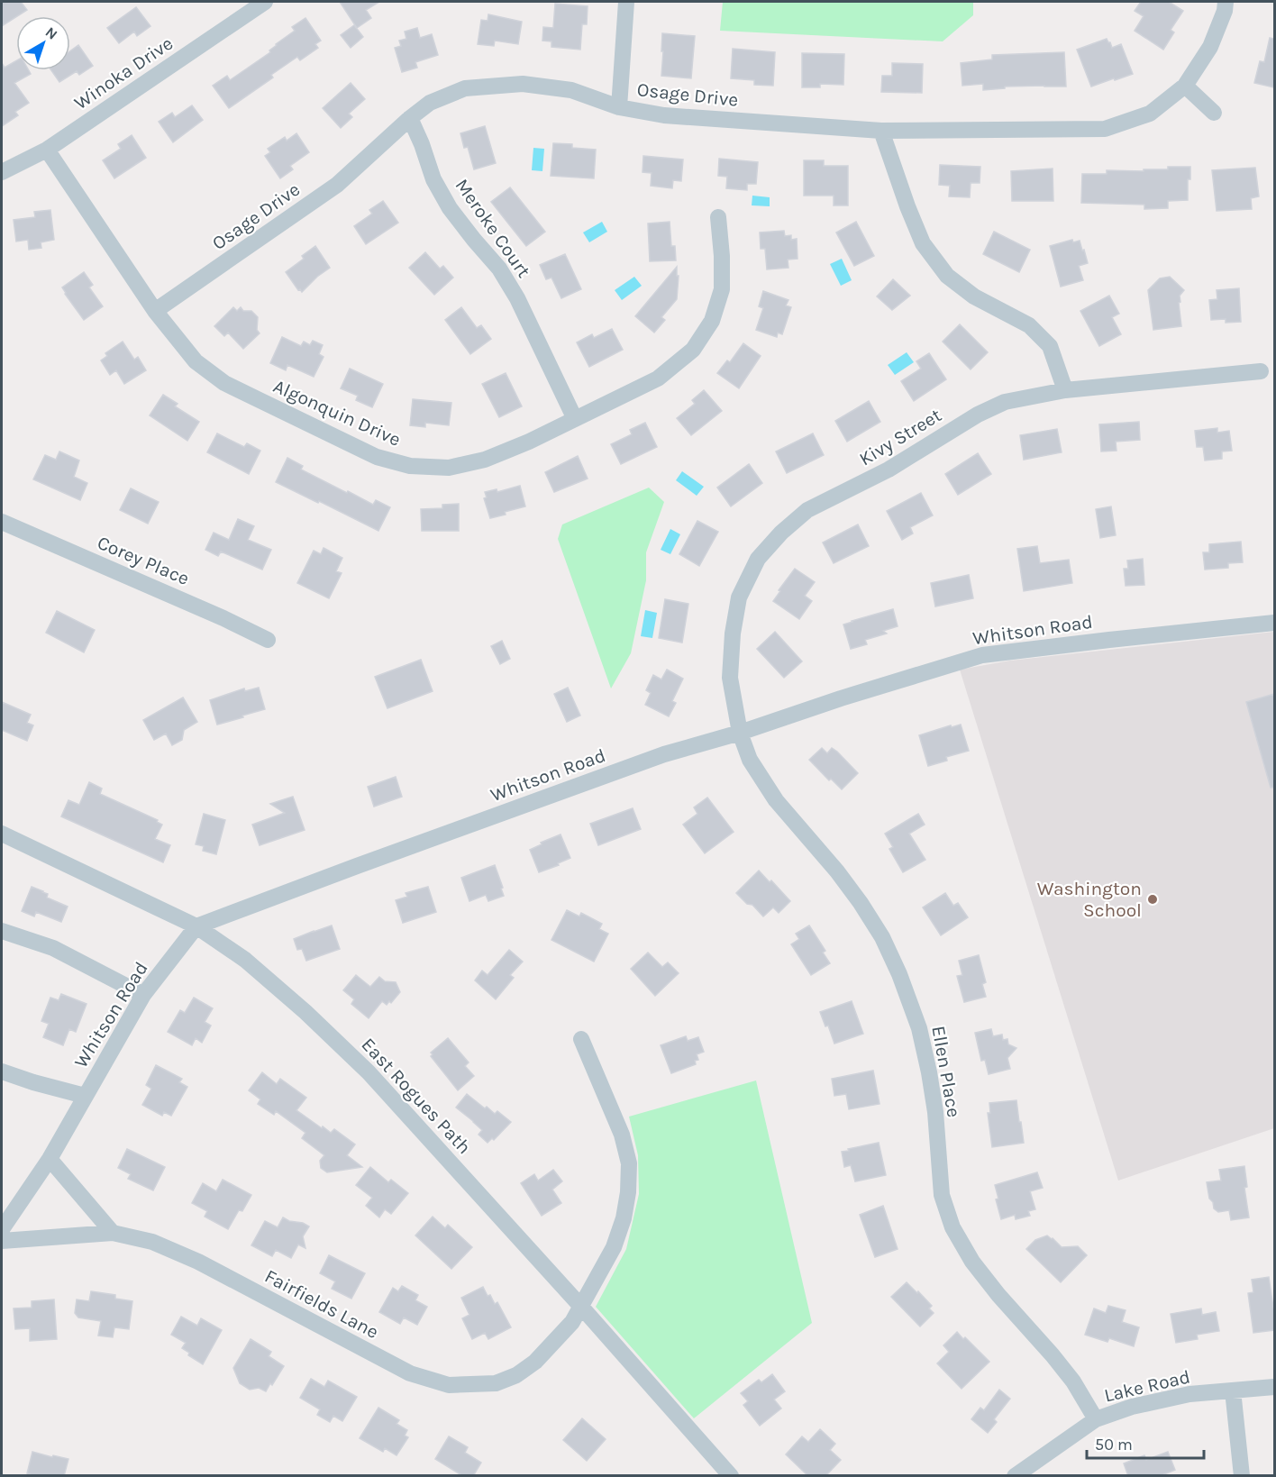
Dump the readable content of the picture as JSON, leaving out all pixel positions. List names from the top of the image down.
{
  "streets": {
    "street": [
      "Winoka Drive",
      "Osage Drive",
      "Meroke Court",
      "Algonquin Drive",
      "Kivy Street",
      "Corey Place",
      "Whitson Road",
      "Ellen Place",
      "East Rogues Path",
      "Fairfields Lane",
      "Lake Road"
    ]
  },
  "crossings": [
    ["Winoka Drive", "Algonquin Drive"],
    ["Osage Drive", "Meroke Court"],
    ["Osage Drive", "Algonquin Drive"],
    ["Meroke Court", "Algonquin Drive"],
    ["Kivy Street", "Whitson Road"],
    ["Kivy Street", "Ellen Place"],
    ["Whitson Road", "Ellen Place"],
    ["Whitson Road", "East Rogues Path"],
    ["Ellen Place", "Lake Road"],
    ["East Rogues Path", "Fairfields Lane"]
  ],
  "places": ["Washington School"],
  "scale_bar": "50 m",
  "north": "top right"
}
